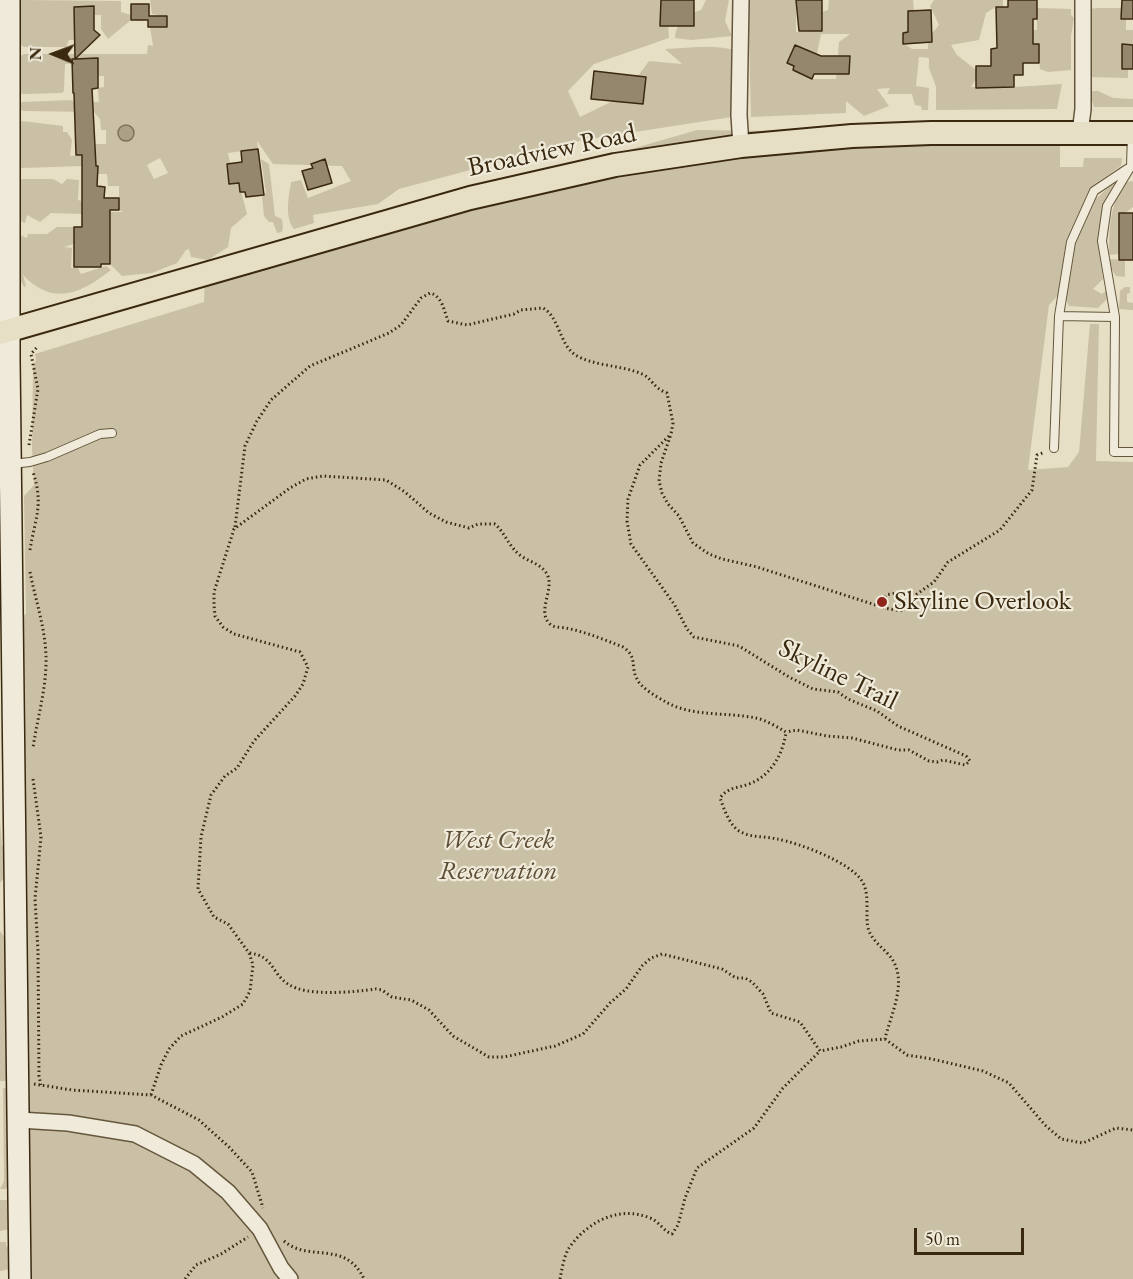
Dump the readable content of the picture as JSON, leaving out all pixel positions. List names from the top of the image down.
{
  "streets": {
    "main road": ["Broadview Road"],
    "path": ["Skyline Trail"]
  },
  "parks": ["West Creek Reservation"],
  "places": ["Skyline Overlook"],
  "scale_bar": "50 m",
  "north": "left"
}
